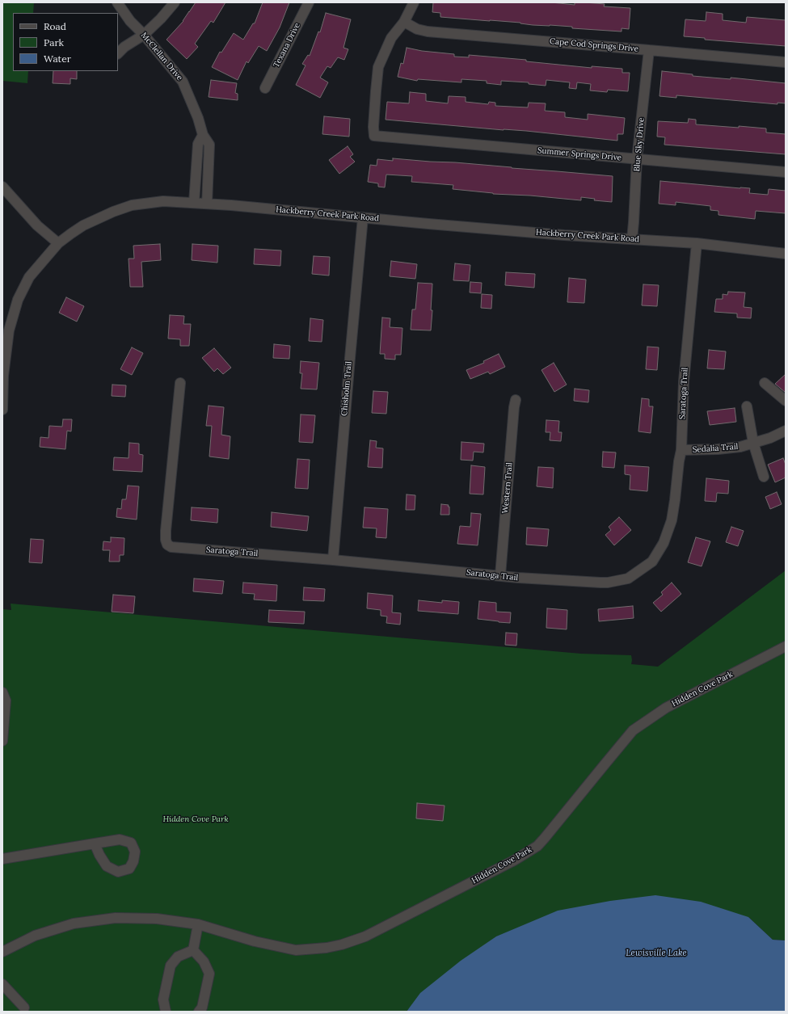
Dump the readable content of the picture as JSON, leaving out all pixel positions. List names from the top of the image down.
{
  "streets": {
    "street": [
      "Texana Drive",
      "Cape Cod Springs Drive",
      "McClellan Drive",
      "Blue Sky Drive",
      "Summer Springs Drive",
      "Hackberry Creek Park Road",
      "Chisholm Trail",
      "Saratoga Trail",
      "Sedalia Trail",
      "Western Trail",
      "Hidden Cove Park"
    ]
  },
  "crossings": [
    ["Cape Cod Springs Drive", "Blue Sky Drive"],
    ["Cape Cod Springs Drive", "Summer Springs Drive"],
    ["McClellan Drive", "Hackberry Creek Park Road"],
    ["Blue Sky Drive", "Summer Springs Drive"],
    ["Blue Sky Drive", "Hackberry Creek Park Road"],
    ["Hackberry Creek Park Road", "Chisholm Trail"],
    ["Hackberry Creek Park Road", "Saratoga Trail"],
    ["Chisholm Trail", "Saratoga Trail"],
    ["Saratoga Trail", "Sedalia Trail"],
    ["Saratoga Trail", "Western Trail"]
  ],
  "water": ["Lewisville Lake"],
  "parks": ["Hidden Cove Park"],
  "legend": ["Road", "Park", "Water"]
}
